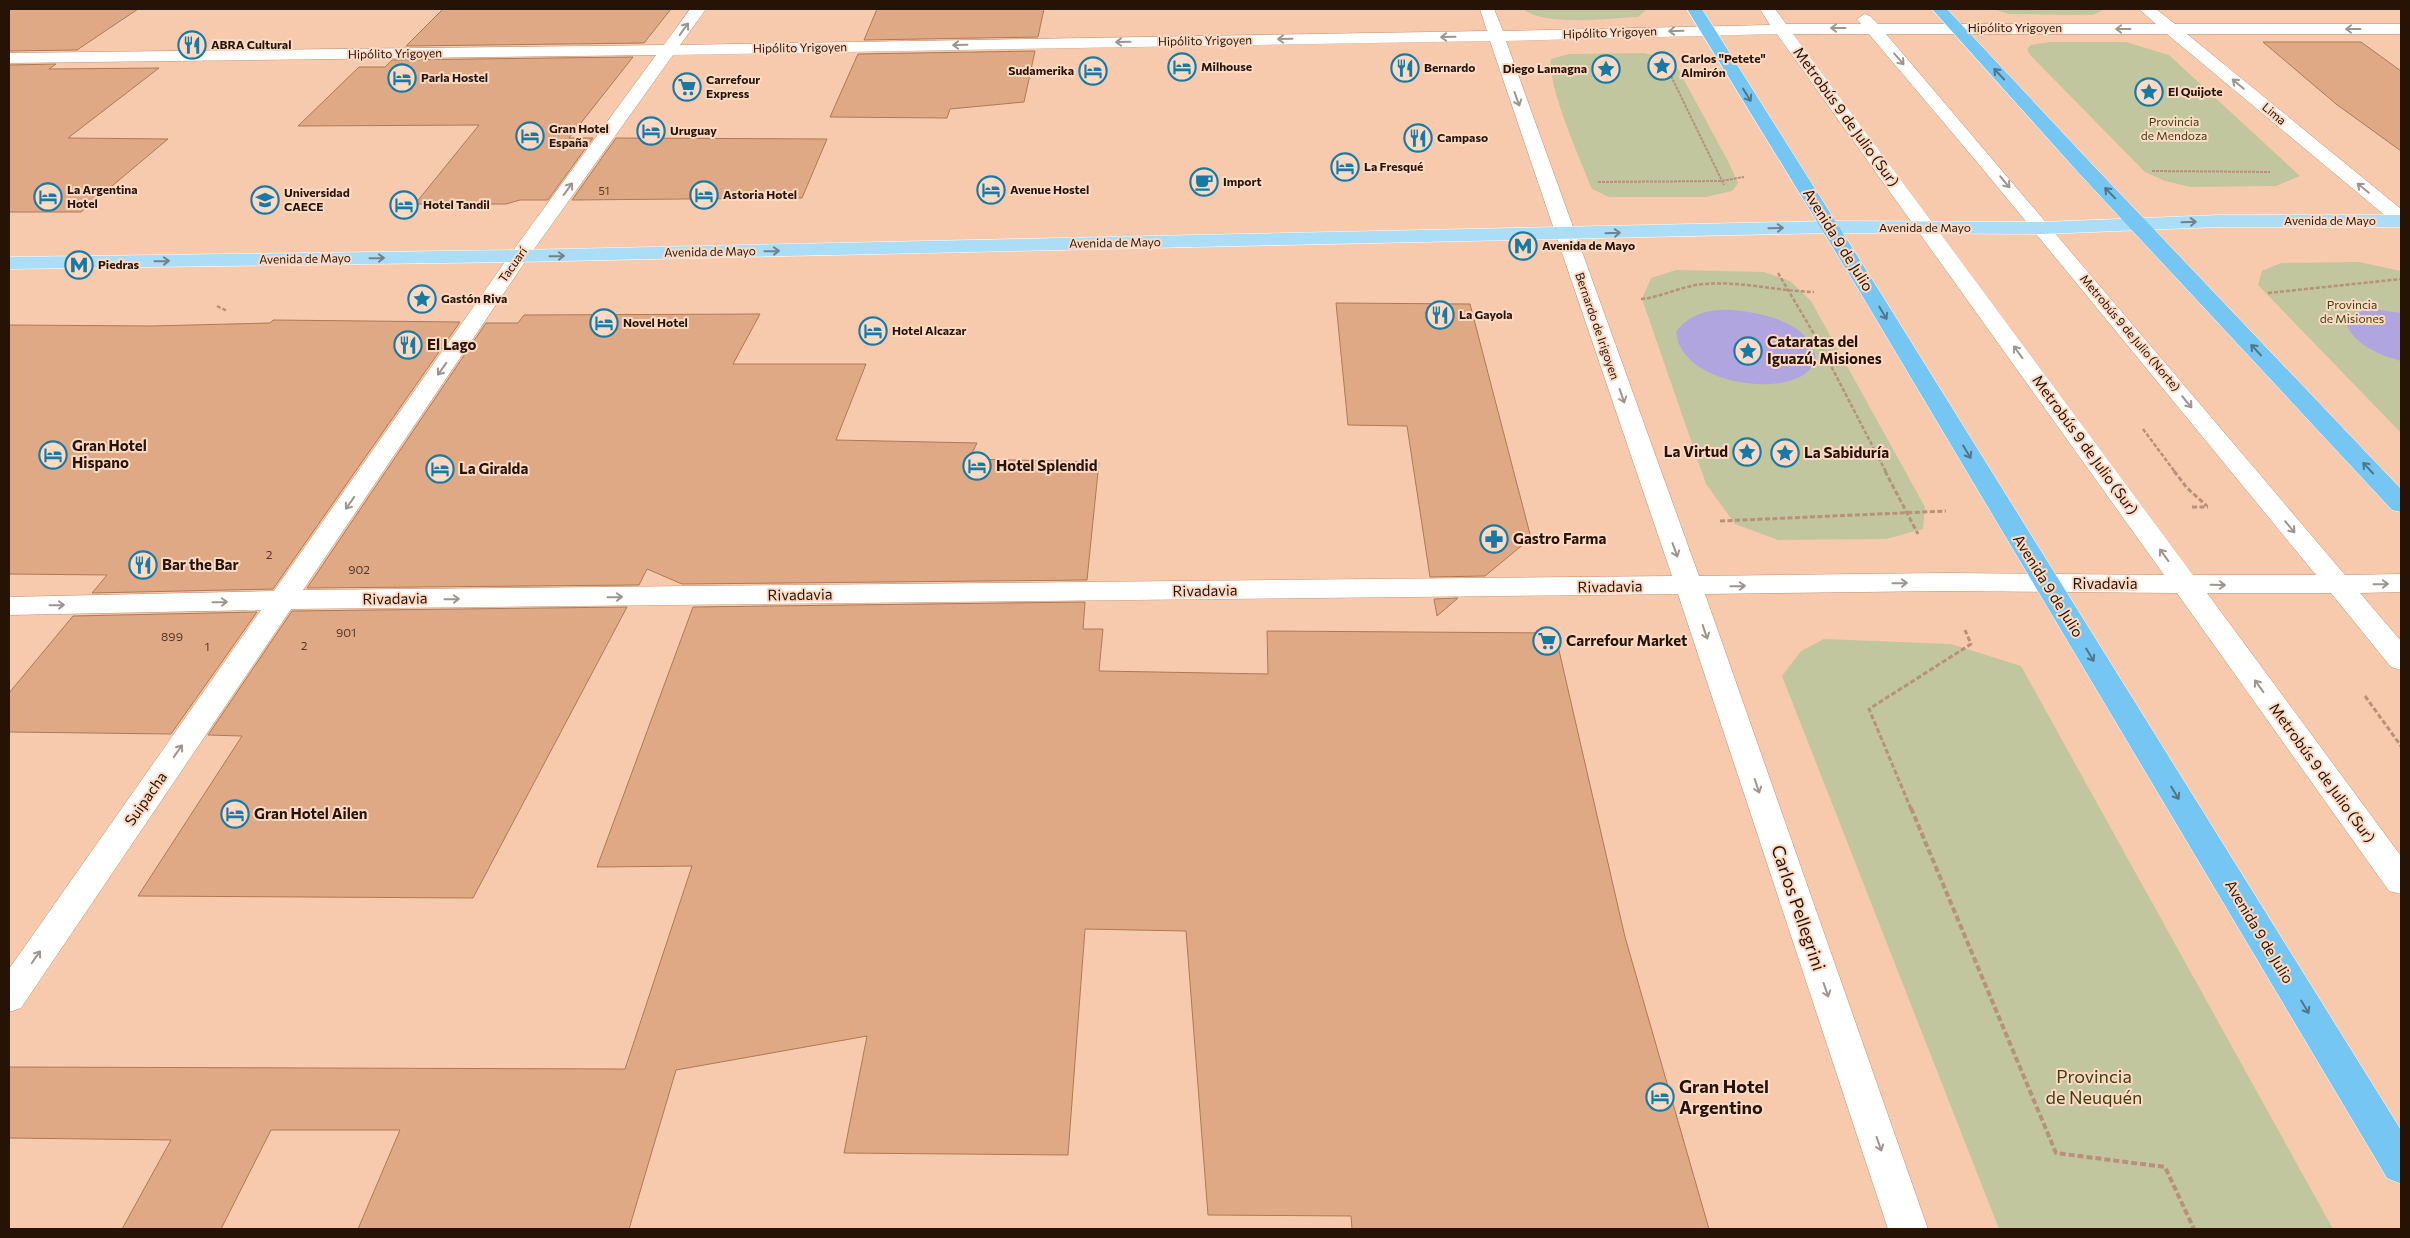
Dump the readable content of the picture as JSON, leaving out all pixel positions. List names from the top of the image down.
{
  "streets": {
    "highway": ["Avenida 9 de Julio"],
    "main road": ["Avenida de Mayo"],
    "street": [
      "Hipólito Yrigoyen",
      "Lima",
      "Metrobús 9 de Julio (Sur)",
      "Tacuarí",
      "Bernardo de Irigoyen",
      "Metrobús 9 de Julio (Norte)",
      "Rivadavia",
      "Suipacha",
      "Carlos Pellegrini"
    ]
  },
  "crossings": [
    ["Hipólito Yrigoyen", "Lima"],
    ["Hipólito Yrigoyen", "Metrobús 9 de Julio (Sur)"],
    ["Hipólito Yrigoyen", "Avenida 9 de Julio"],
    ["Hipólito Yrigoyen", "Tacuarí"],
    ["Hipólito Yrigoyen", "Bernardo de Irigoyen"],
    ["Hipólito Yrigoyen", "Metrobús 9 de Julio (Norte)"],
    ["Lima", "Avenida de Mayo"],
    ["Metrobús 9 de Julio (Sur)", "Avenida de Mayo"],
    ["Metrobús 9 de Julio (Sur)", "Rivadavia"],
    ["Avenida de Mayo", "Avenida 9 de Julio"],
    ["Avenida de Mayo", "Tacuarí"],
    ["Avenida de Mayo", "Bernardo de Irigoyen"],
    ["Avenida de Mayo", "Metrobús 9 de Julio (Norte)"],
    ["Avenida 9 de Julio", "Rivadavia"],
    ["Tacuarí", "Rivadavia"],
    ["Tacuarí", "Suipacha"],
    ["Bernardo de Irigoyen", "Rivadavia"],
    ["Bernardo de Irigoyen", "Carlos Pellegrini"],
    ["Metrobús 9 de Julio (Norte)", "Rivadavia"],
    ["Rivadavia", "Suipacha"],
    ["Rivadavia", "Carlos Pellegrini"]
  ],
  "one_way": [
    "Hipólito Yrigoyen",
    "Lima",
    "Metrobús 9 de Julio (Sur)",
    "Avenida de Mayo",
    "Avenida 9 de Julio",
    "Bernardo de Irigoyen",
    "Metrobús 9 de Julio (Norte)",
    "Rivadavia",
    "Suipacha",
    "Carlos Pellegrini"
  ],
  "parks": ["Provincia de Mendoza", "Provincia de Misiones", "Provincia de Neuquén"],
  "places": {
    "restaurant": [
      "ABRA Cultural",
      "Bernardo",
      "Campaso",
      "La Gayola",
      "El Lago",
      "Bar the Bar"
    ],
    "place": [
      "Carlos \"Petete\" Almirón",
      "Diego Lamagna",
      "El Quijote",
      "Gastón Riva",
      "Cataratas del Iguazú, Misiones",
      "La Virtud",
      "La Sabiduría"
    ],
    "hotel": [
      "Milhouse",
      "Sudamerika",
      "Parla Hostel",
      "Uruguay",
      "Gran Hotel España",
      "La Fresqué",
      "Avenue Hostel",
      "Astoria Hotel",
      "La Argentina Hotel",
      "Hotel Tandil",
      "Novel Hotel",
      "Hotel Alcazar",
      "Gran Hotel Hispano",
      "Hotel Splendid",
      "La Giralda",
      "Gran Hotel Ailen",
      "Gran Hotel Argentino"
    ],
    "supermarket": ["Carrefour Express", "Carrefour Market"],
    "cafe": ["Import"],
    "school or university": ["Universidad CAECE"],
    "metro station": ["Avenida de Mayo", "Piedras"],
    "pharmacy": ["Gastro Farma"]
  },
  "house_numbers": [
    "51",
    "2",
    "902",
    "901",
    "899",
    "2",
    "1"
  ]
}
